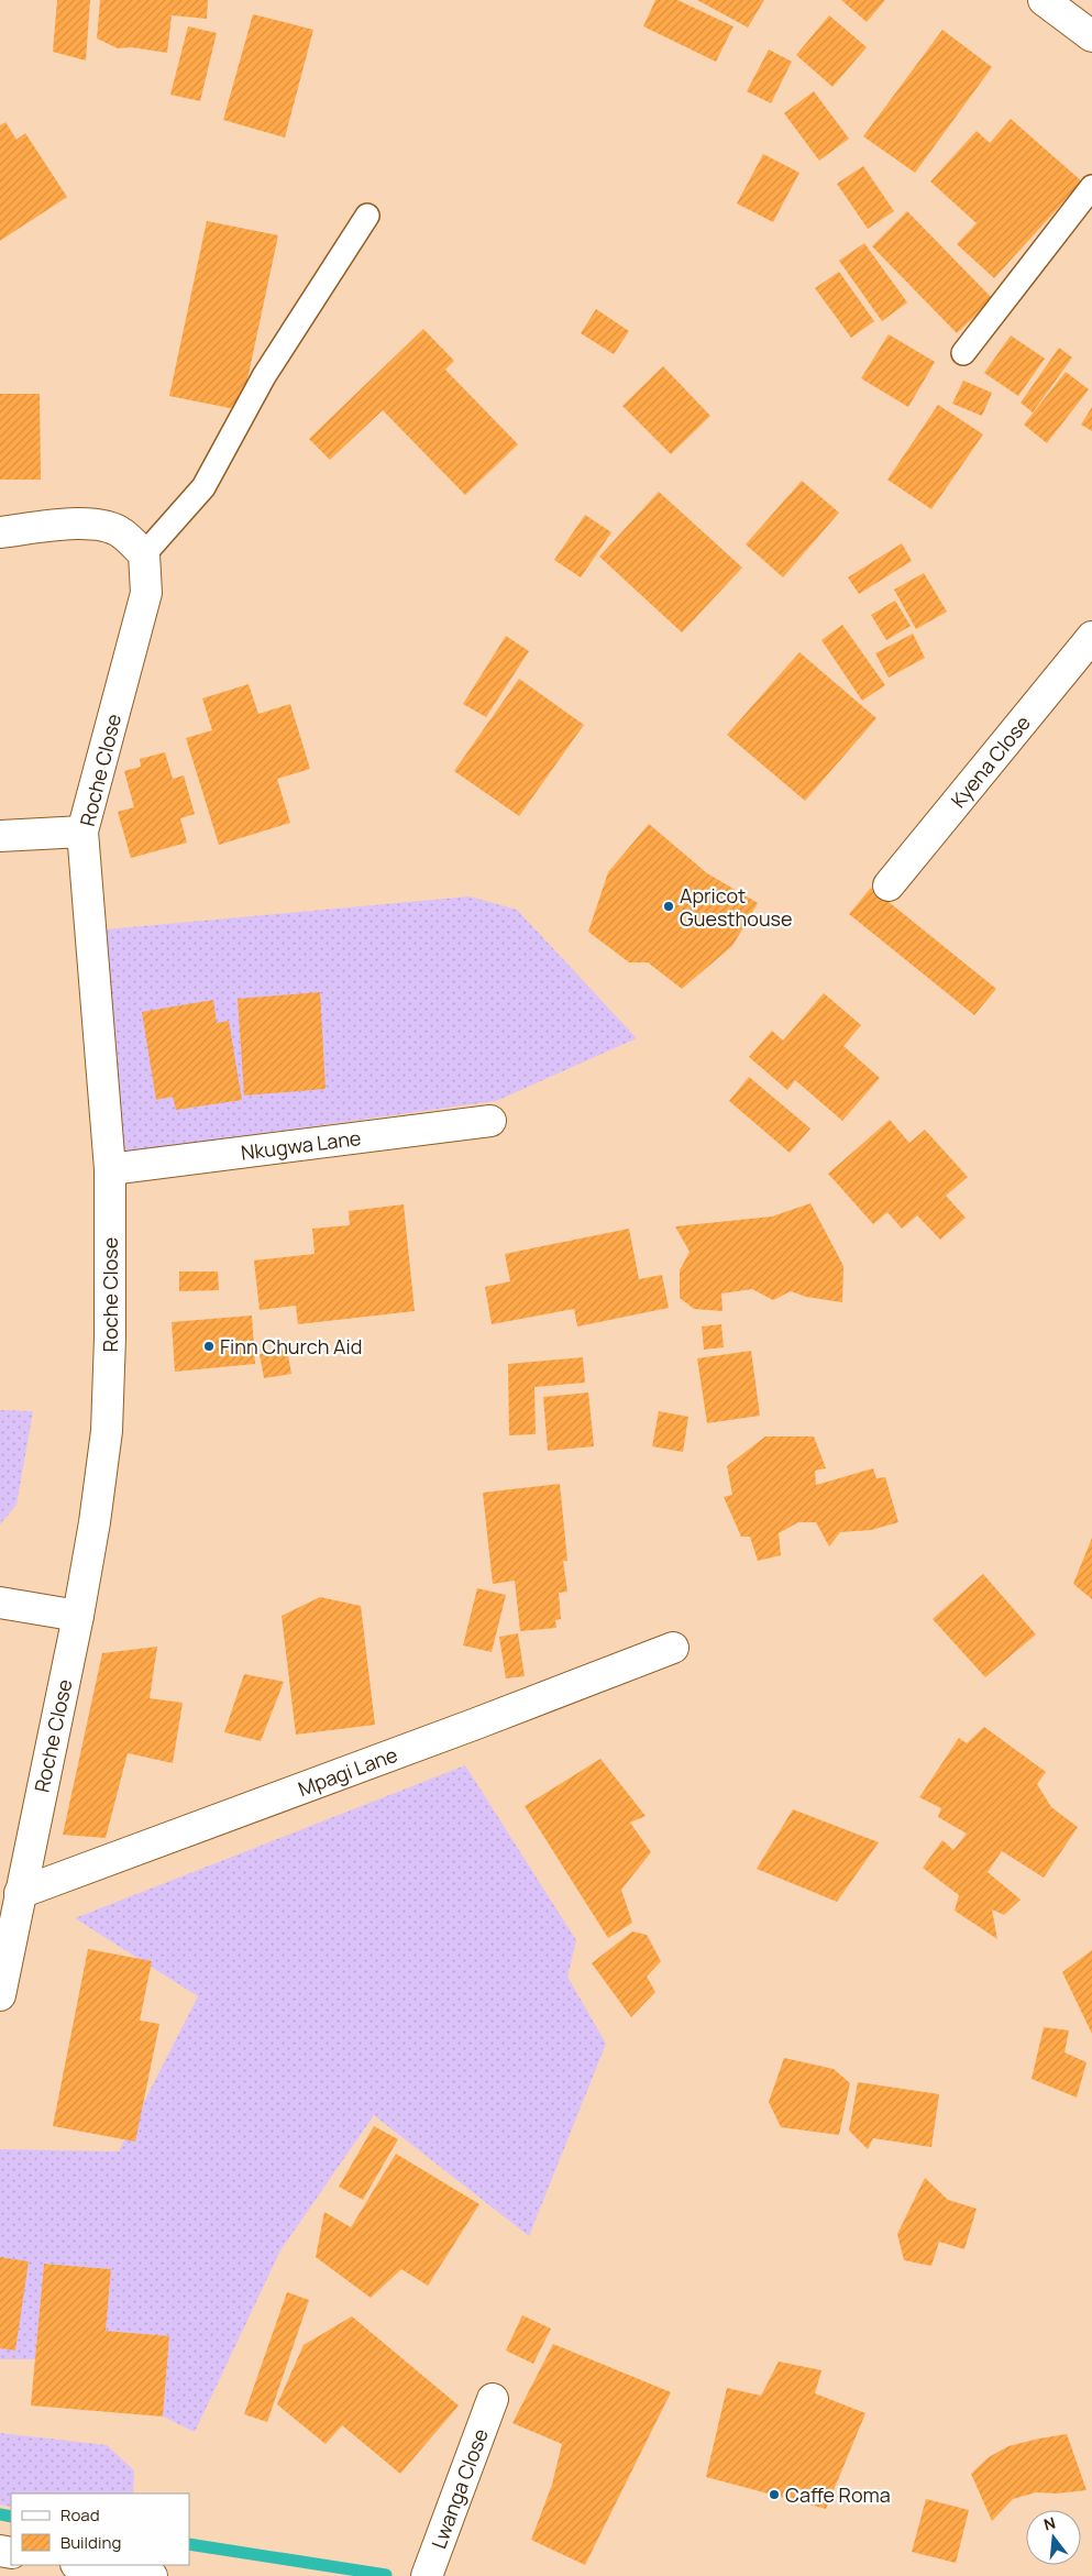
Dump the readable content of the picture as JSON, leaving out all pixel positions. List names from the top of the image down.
{
  "streets": {
    "street": [
      "Kyena Close",
      "Roche Close",
      "Nkugwa Lane",
      "Mpagi Lane",
      "Lwanga Close"
    ]
  },
  "crossings": [
    ["Roche Close", "Nkugwa Lane"],
    ["Roche Close", "Mpagi Lane"]
  ],
  "places": ["Apricot Guesthouse", "Finn Church Aid", "Caffe Roma"],
  "legend": ["Road", "Building"],
  "north": "top"
}
